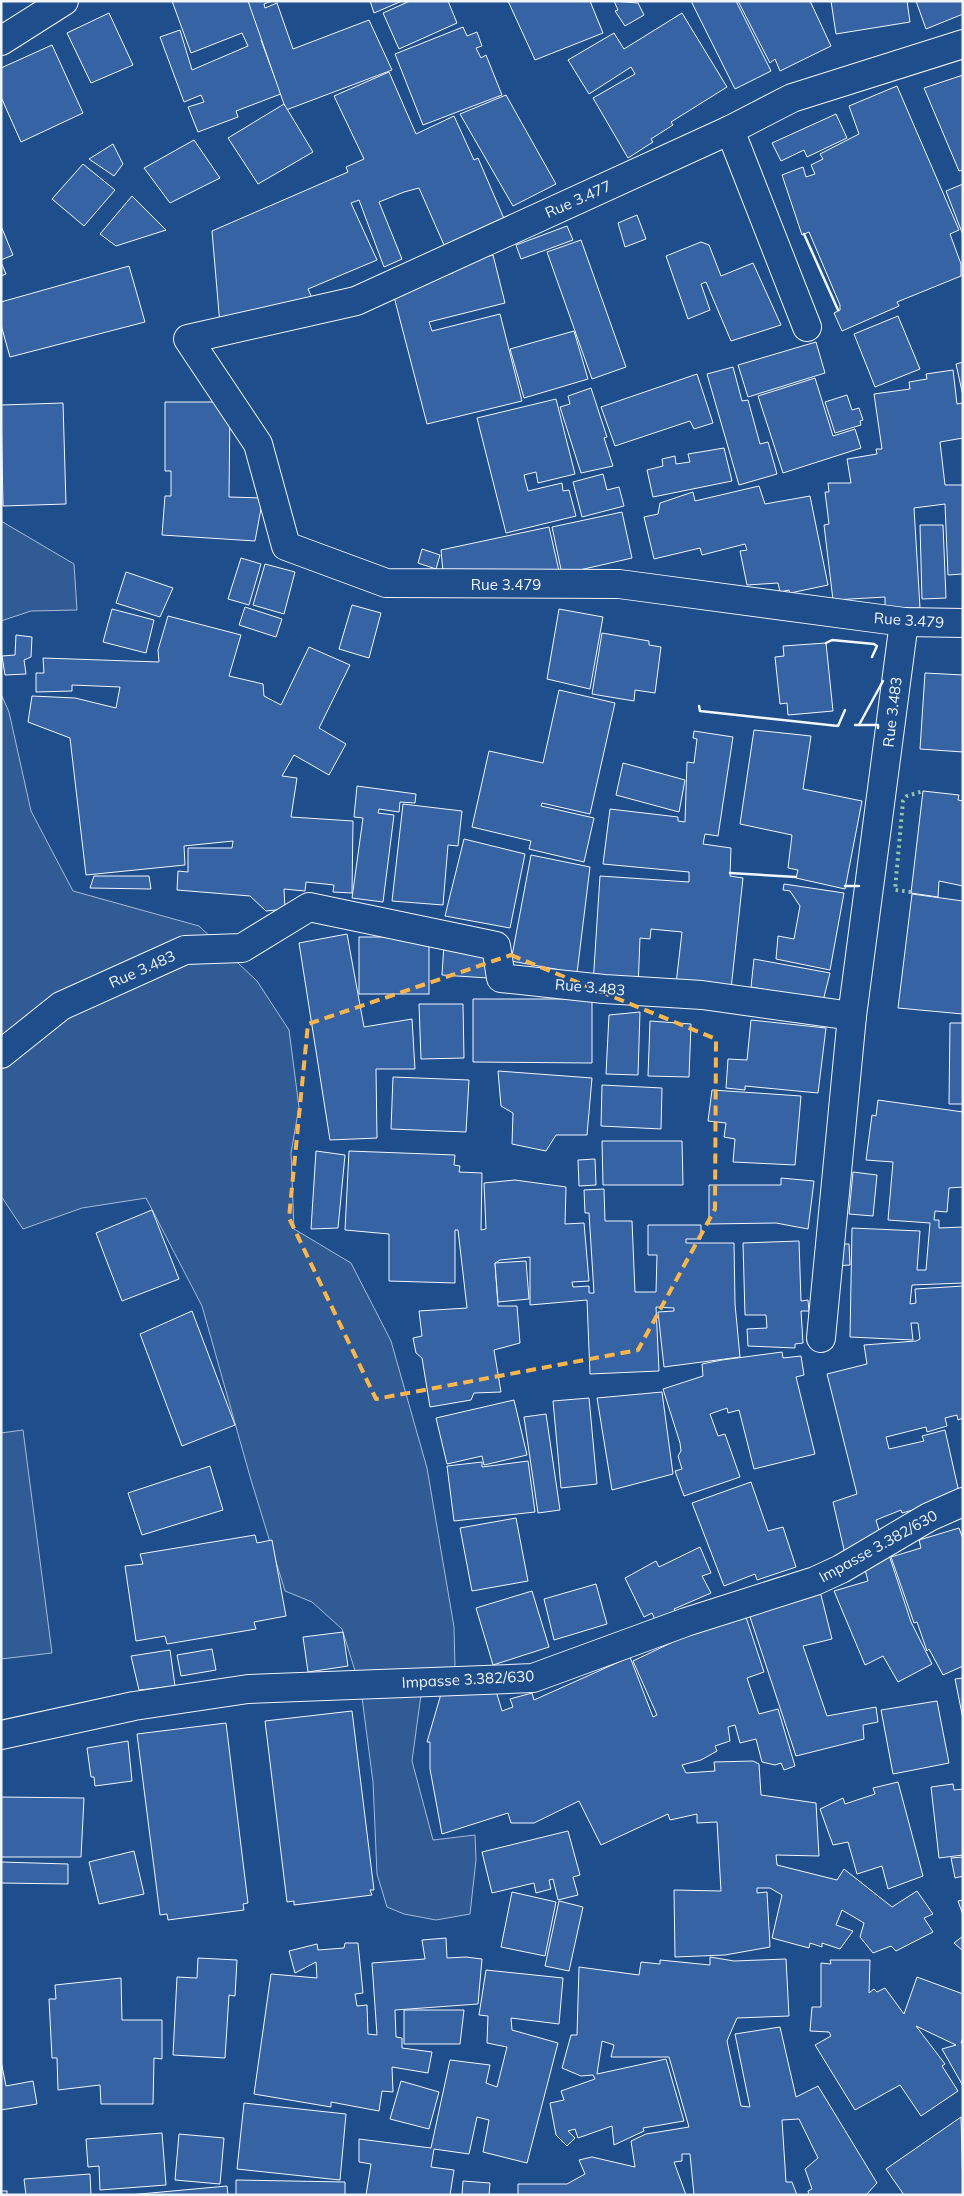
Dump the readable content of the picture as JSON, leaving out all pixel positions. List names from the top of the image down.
{
  "streets": {
    "street": [
      "Rue 3.477",
      "Rue 3.479",
      "Rue 3.483",
      "Impasse 3.382/630"
    ]
  },
  "crossings": [
    ["Rue 3.477", "Rue 3.479"],
    ["Rue 3.479", "Rue 3.483"]
  ]
}
